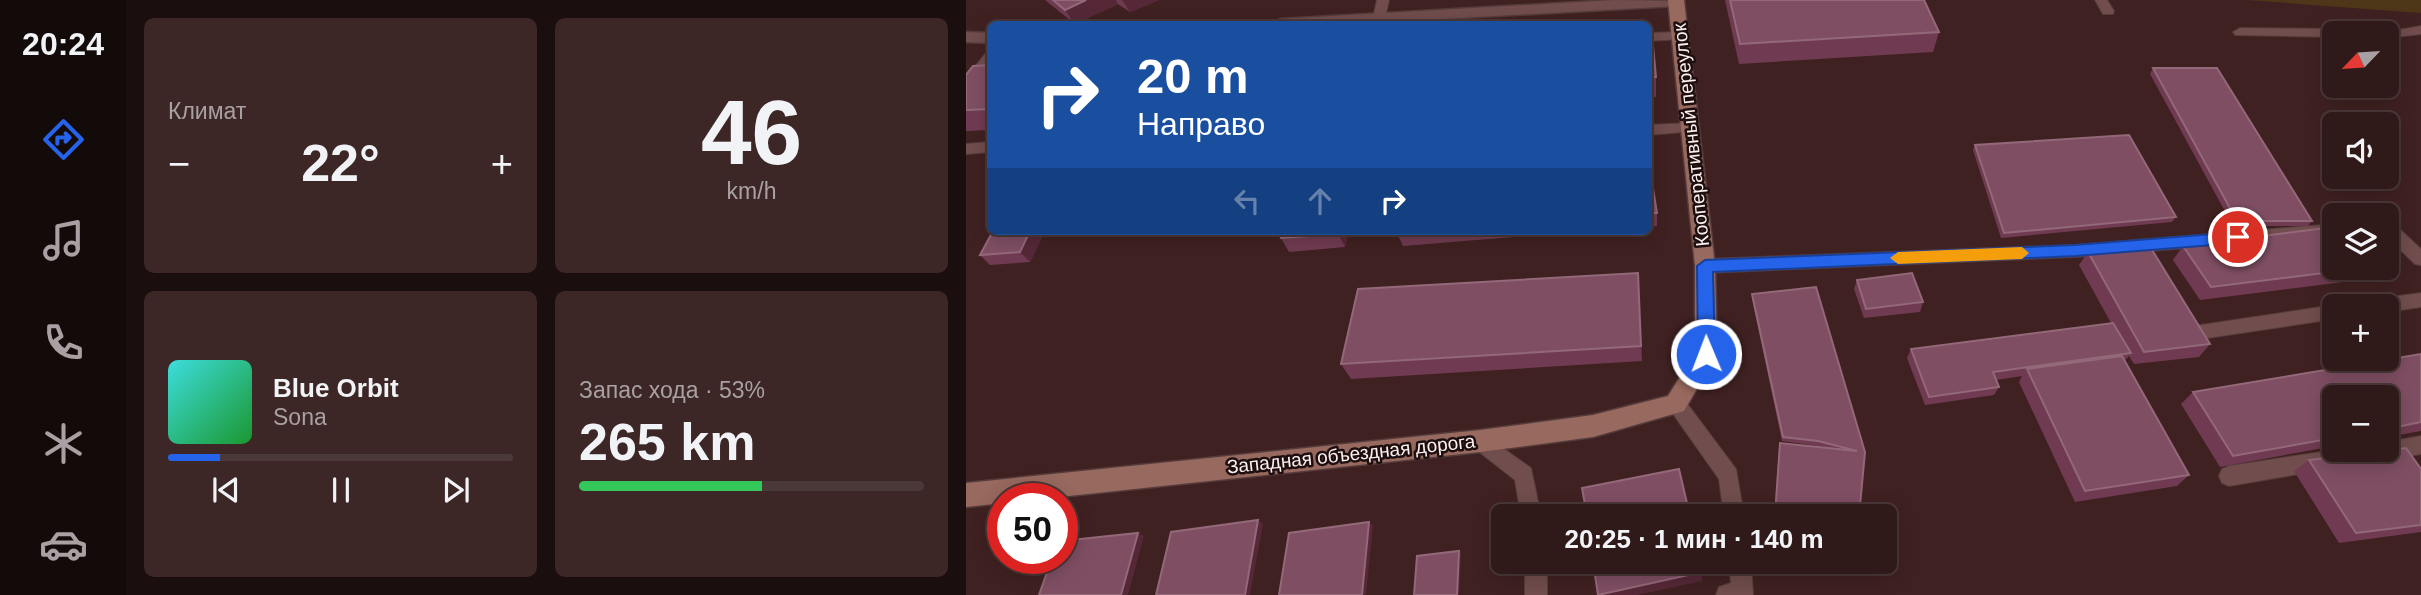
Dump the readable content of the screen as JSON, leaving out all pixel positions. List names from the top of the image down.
{
  "streets": {
    "main road": ["Кооперативный переулок", "Западная объездная дорога"]
  },
  "crossings": [
    ["Кооперативный переулок", "Западная объездная дорога"]
  ],
  "north": "bottom left",
  "page": {
    "tabs": "20:24",
    "tile": [
      "Климат",
      ["46", "km/h"],
      ["Запас хода · 53%", "265 km"]
    ],
    "map_buttons": ["+", "−"],
    "turn": ["20 m", "Направо"],
    "heat": ["−", "22°", "+"],
    "song": ["Blue Orbit", "Sona"],
    "limit": "50",
    "trip": "20:25 · 1 мин · 140 m"
  }
}
